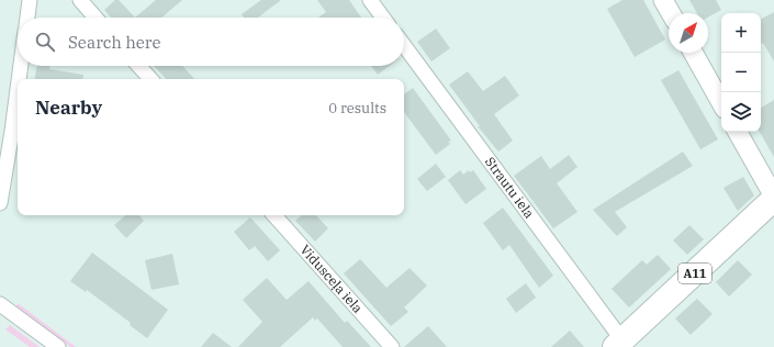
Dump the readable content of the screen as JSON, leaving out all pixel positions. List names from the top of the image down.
{
  "streets": {
    "highway": ["A11"],
    "street": ["Strautu iela", "Vidusceļa iela"]
  },
  "crossings": [
    ["Strautu iela", "A11"]
  ],
  "north": "top right",
  "page": {
    "map_buttons": ["+", "−"],
    "search": "Search here",
    "heading": ["Nearby", "0 results"]
  }
}
